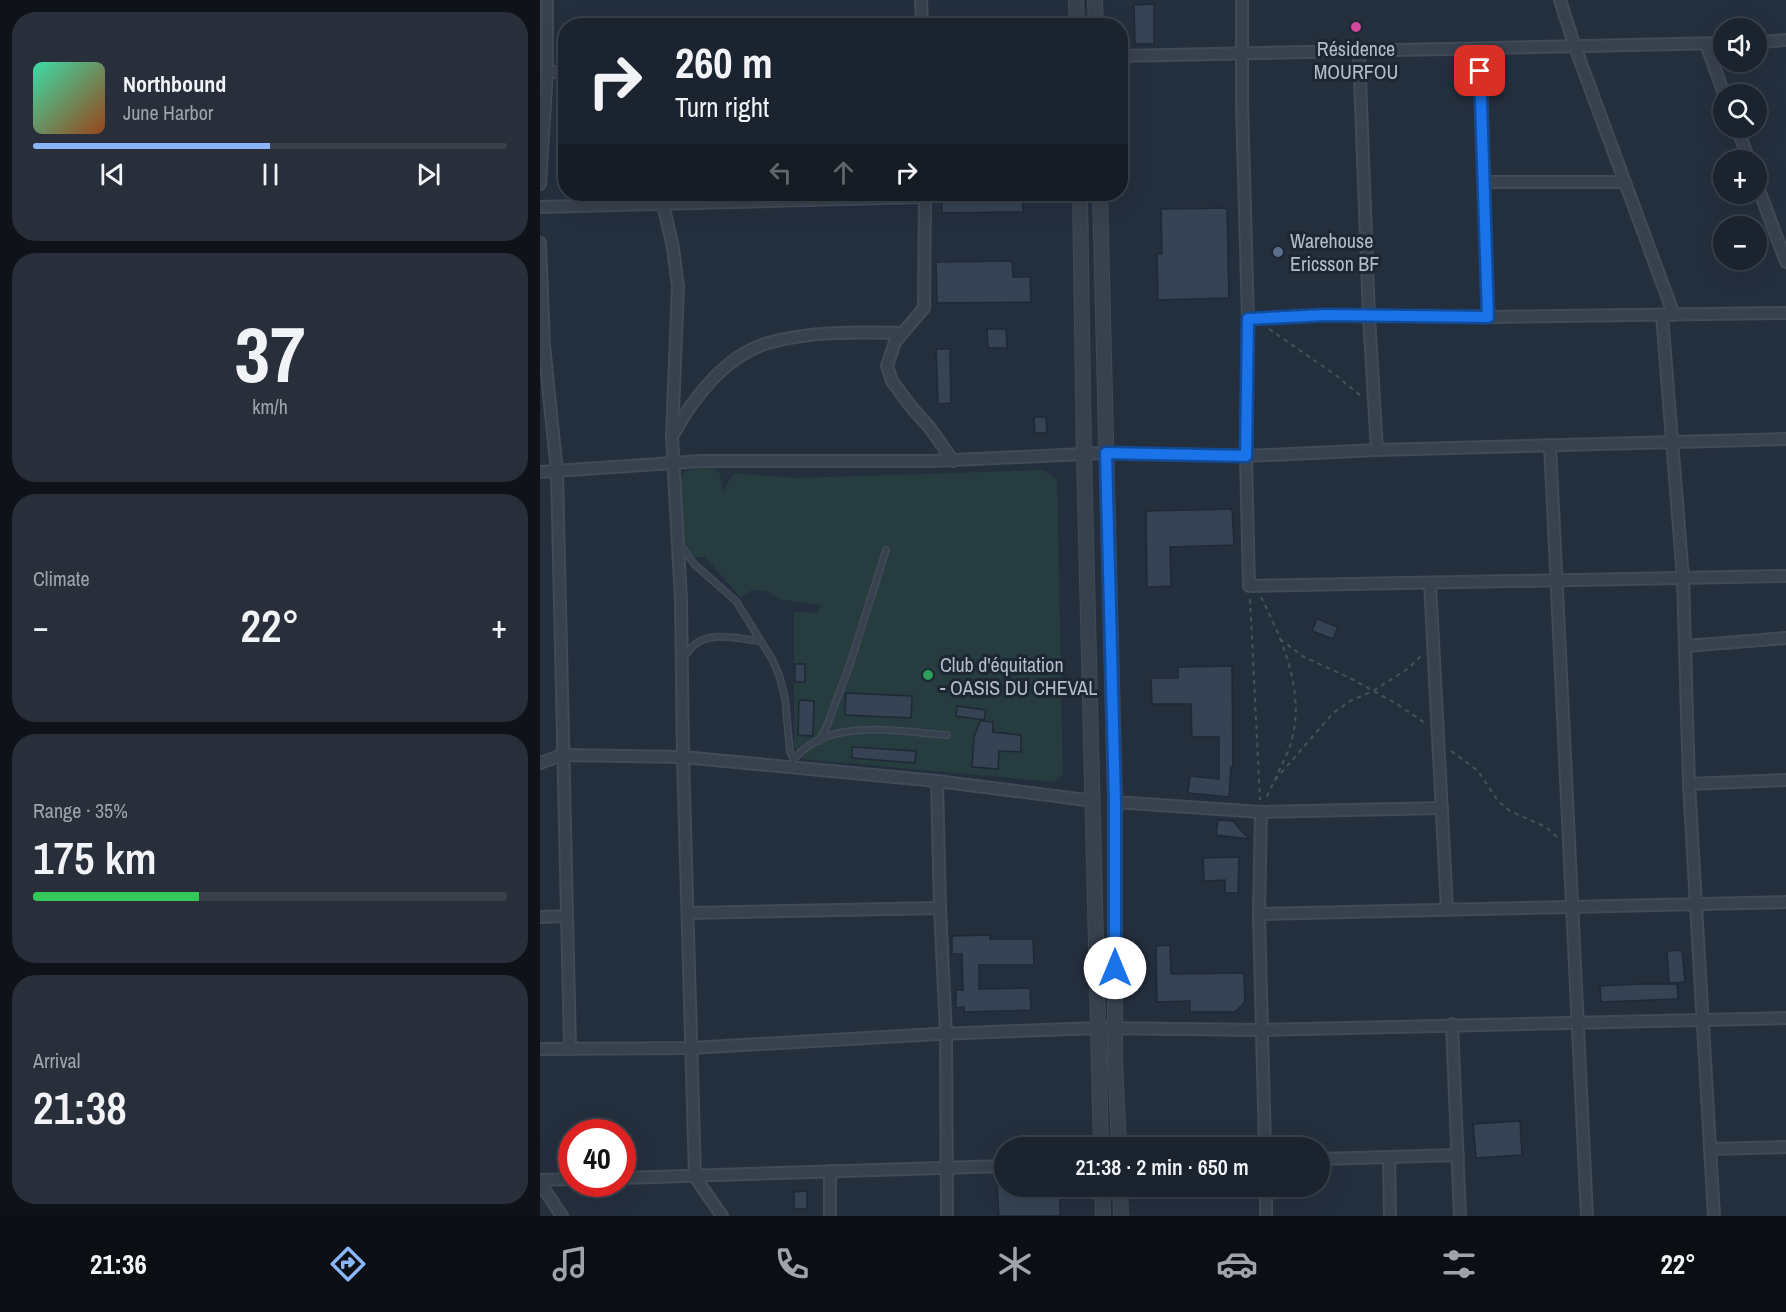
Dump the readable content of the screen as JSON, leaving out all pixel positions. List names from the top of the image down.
{
  "places": ["Résidence MOURFOU", "Warehouse Ericsson BF", "Club d'équitation - OASIS DU CHEVAL"],
  "page": {
    "map_buttons": ["+", "−"],
    "turn": ["260 m", "Turn right"],
    "song": ["Northbound", "June Harbor"],
    "tile": [
      ["37", "km/h"],
      "Climate",
      ["Range · 35%", "175 km"],
      ["Arrival", "21:38"]
    ],
    "heat": ["−", "22°", "+"],
    "limit": "40",
    "trip": "21:38 · 2 min · 650 m",
    "tabs": ["21:36", "22°"]
  }
}
